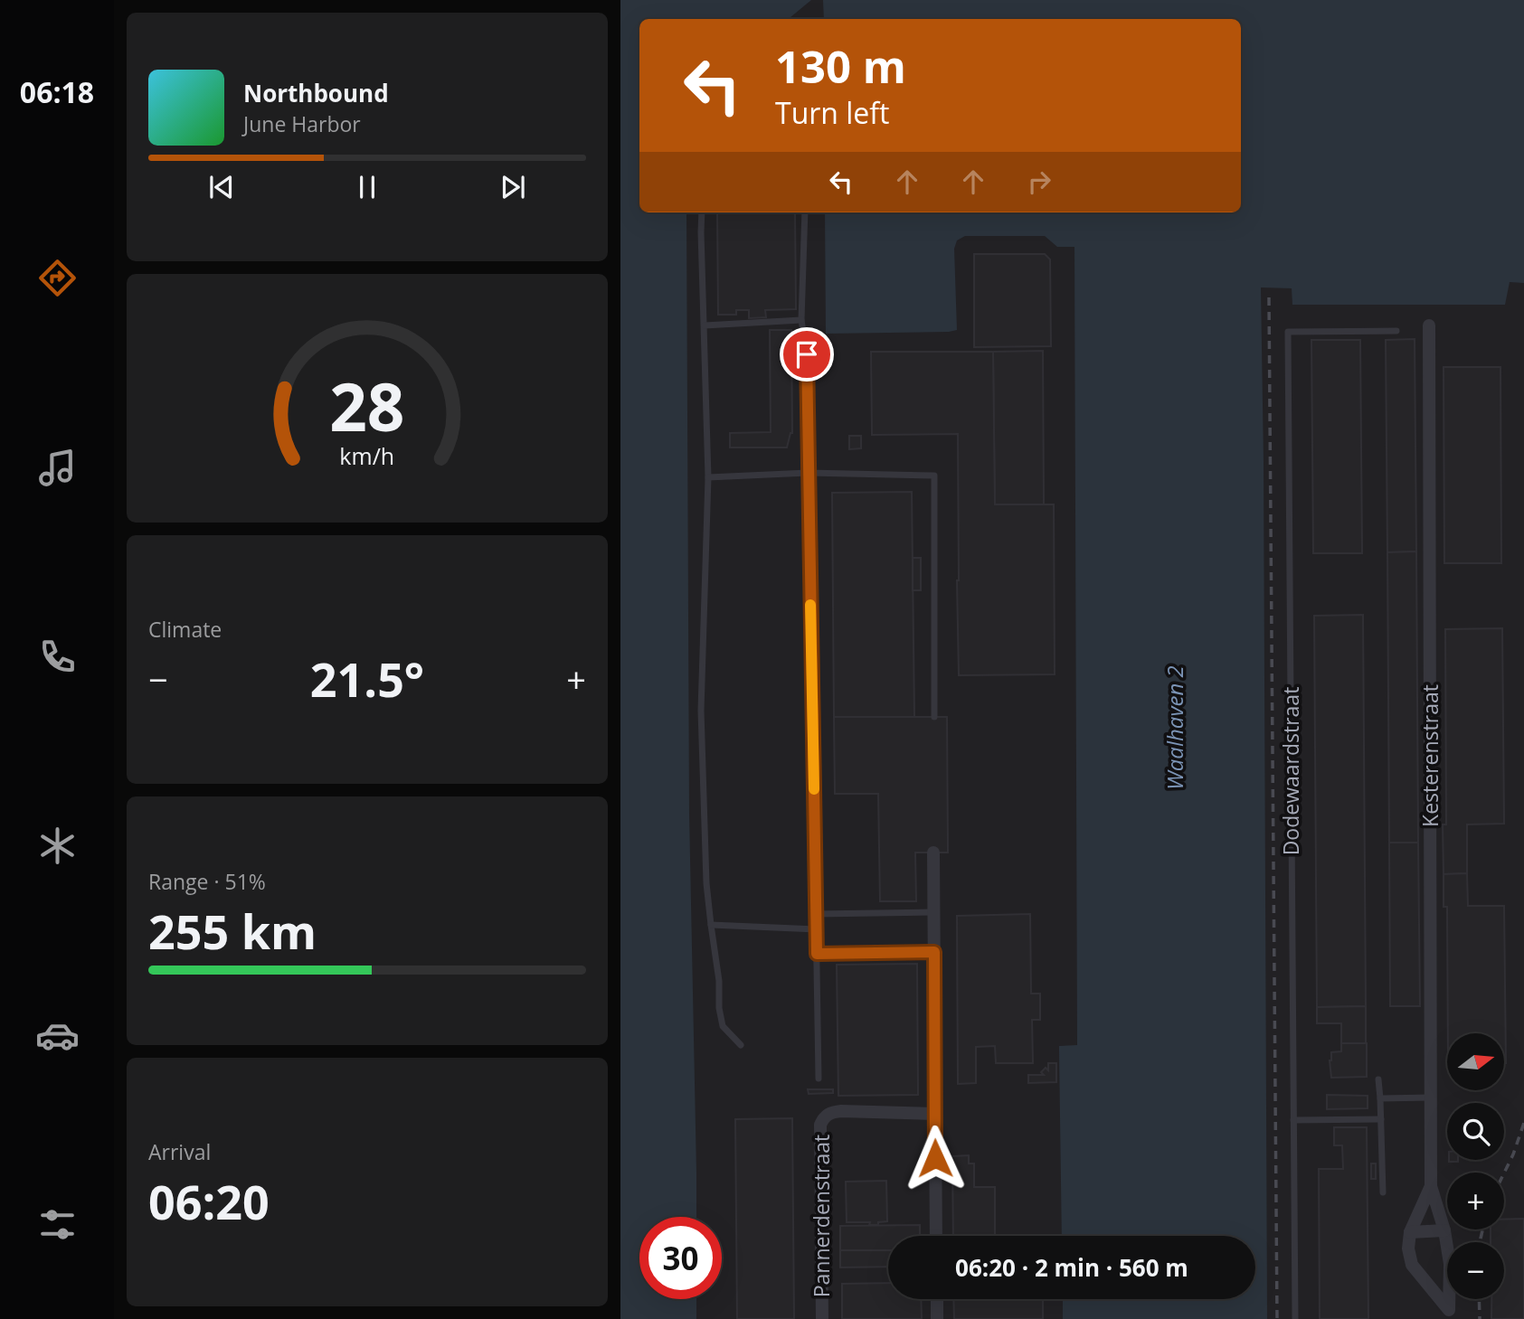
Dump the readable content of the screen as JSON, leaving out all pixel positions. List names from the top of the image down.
{
  "streets": {
    "street": ["Kesterenstraat", "Pannerdenstraat"],
    "lane": ["Dodewaardstraat"]
  },
  "water": ["Waalhaven 2"],
  "north": "right",
  "page": {
    "tabs": "06:18",
    "turn": ["130 m", "Turn left"],
    "song": ["Northbound", "June Harbor"],
    "tile": [
      "Climate",
      ["Range · 51%", "255 km"],
      ["Arrival", "06:20"]
    ],
    "heat": ["−", "21.5°", "+"],
    "map_buttons": ["+", "−"],
    "limit": "30",
    "trip": "06:20 · 2 min · 560 m",
    "gauge": ["28", "km/h"]
  }
}
